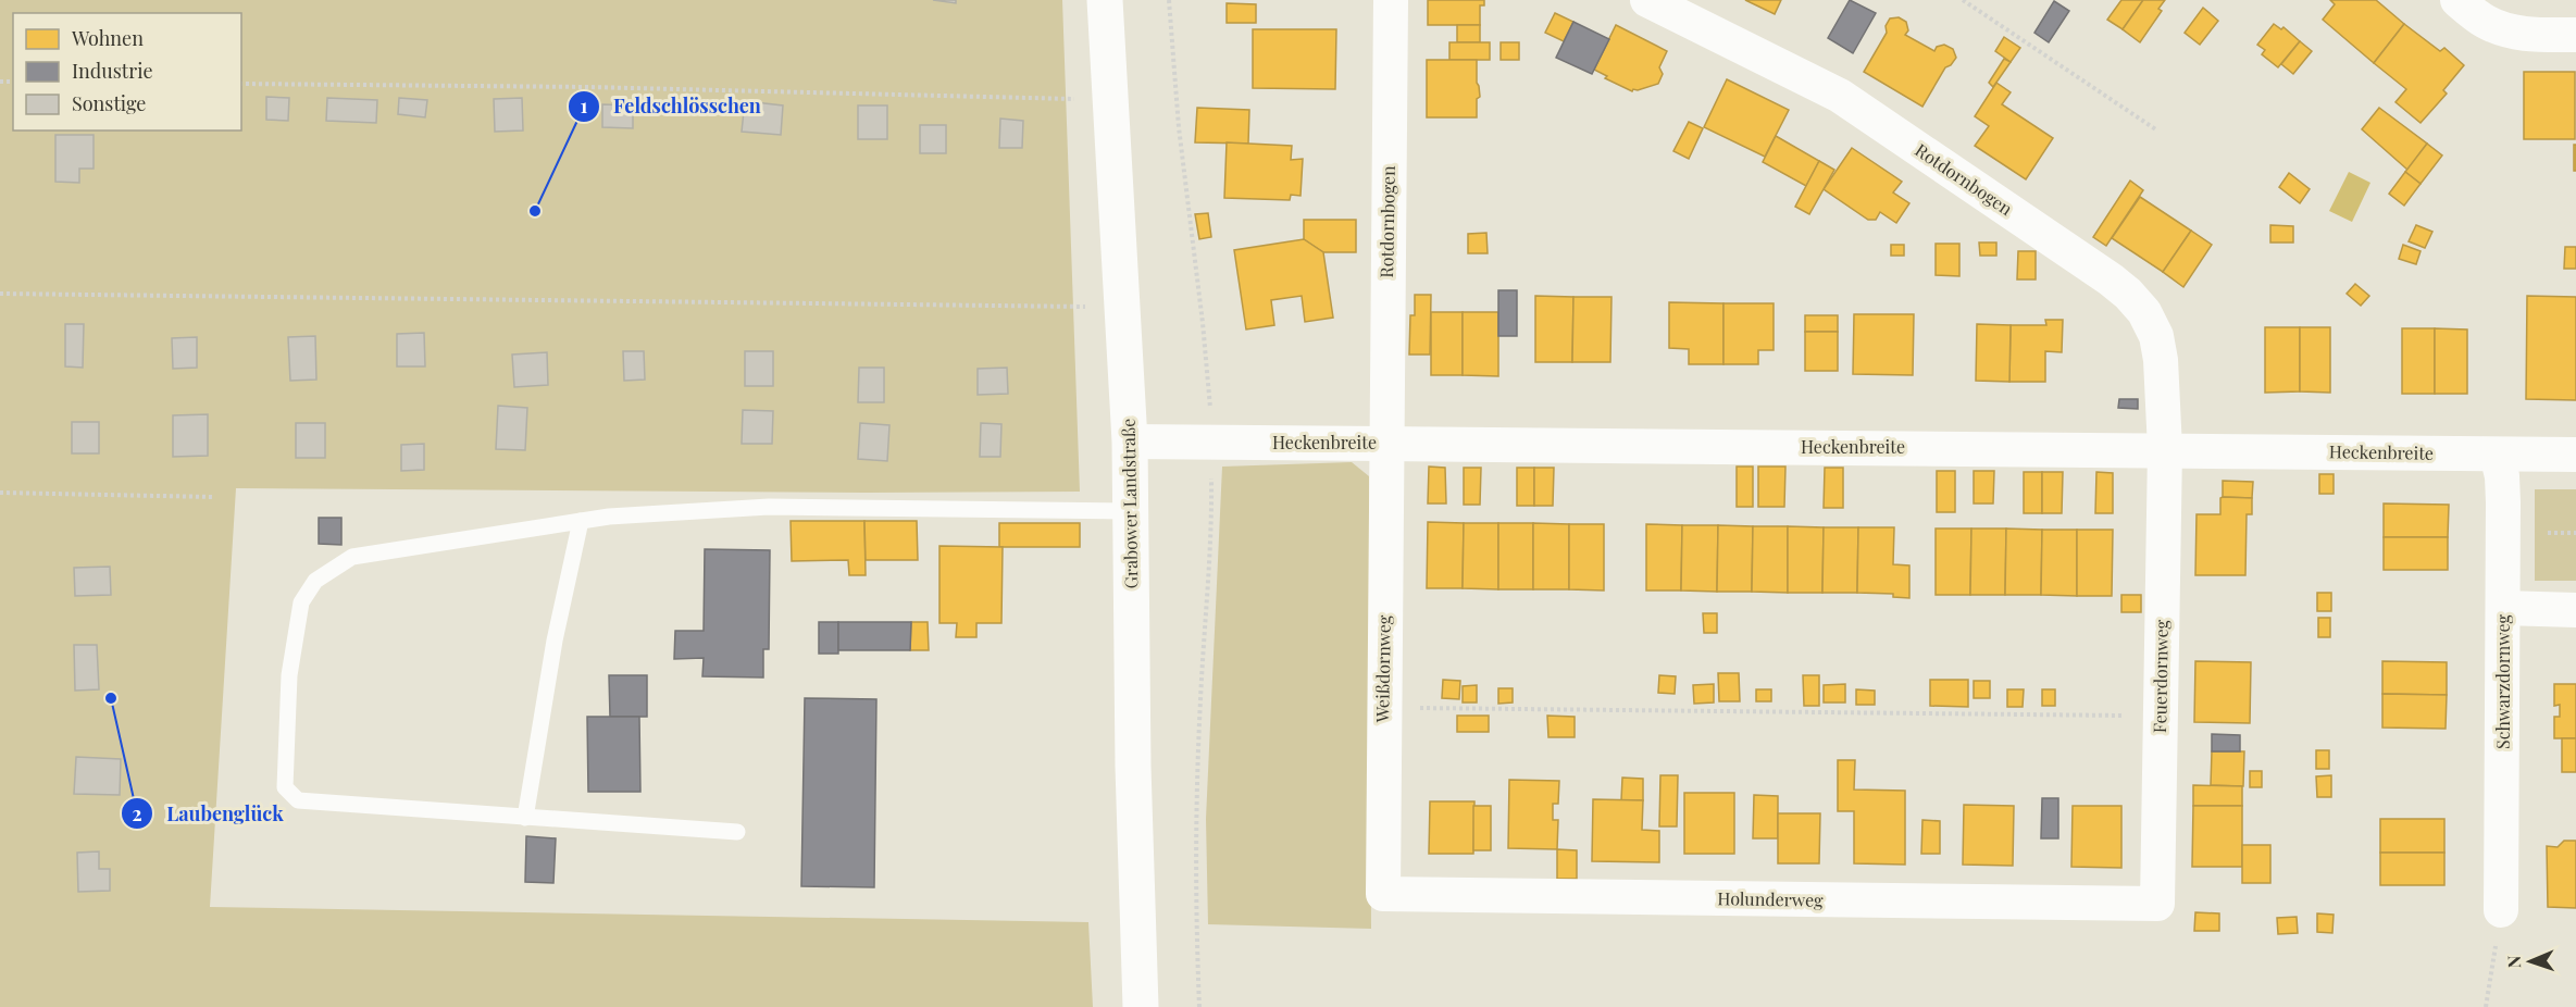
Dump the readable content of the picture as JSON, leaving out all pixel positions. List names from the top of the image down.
{
  "streets": {
    "main road": ["Grabower Landstraße"],
    "street": [
      "Rotdornbogen",
      "Heckenbreite",
      "Weißdornweg",
      "Feuerdornweg",
      "Schwarzdornweg",
      "Holunderweg"
    ]
  },
  "crossings": [
    ["Rotdornbogen", "Heckenbreite"],
    ["Rotdornbogen", "Weißdornweg"],
    ["Rotdornbogen", "Feuerdornweg"],
    ["Heckenbreite", "Grabower Landstraße"],
    ["Heckenbreite", "Weißdornweg"],
    ["Heckenbreite", "Feuerdornweg"],
    ["Heckenbreite", "Schwarzdornweg"],
    ["Weißdornweg", "Holunderweg"],
    ["Feuerdornweg", "Holunderweg"]
  ],
  "places": ["Feldschlösschen", "Laubenglück"],
  "legend": ["Wohnen", "Industrie", "Sonstige"],
  "north": "left"
}
